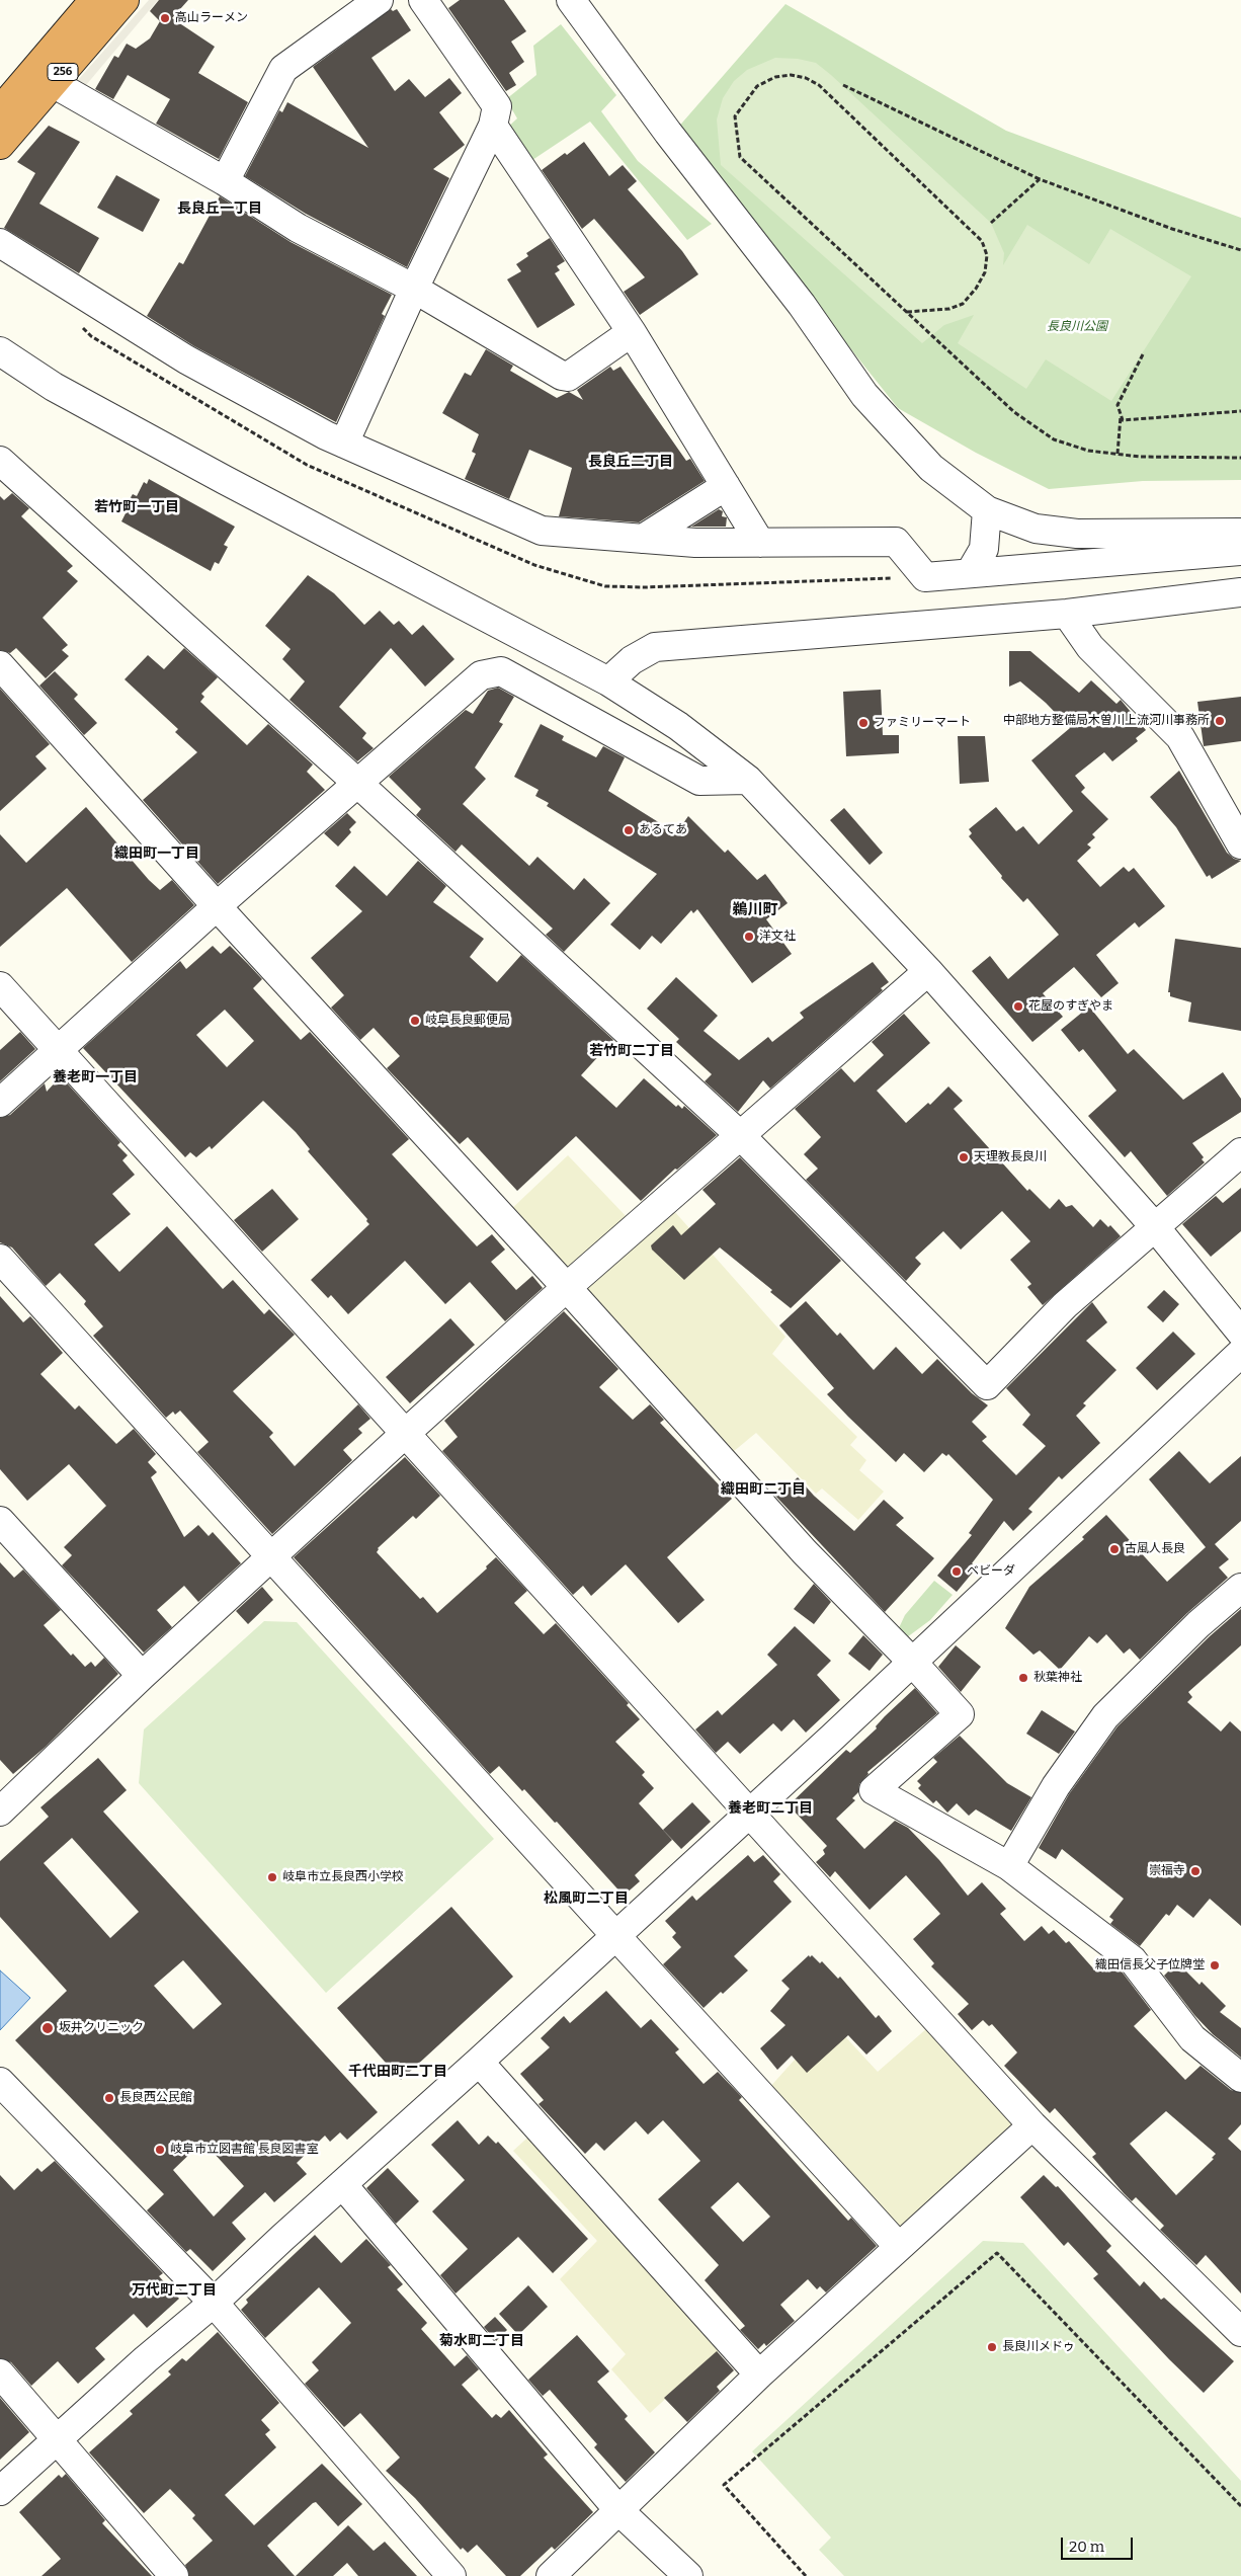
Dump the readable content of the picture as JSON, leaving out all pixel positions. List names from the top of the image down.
{
  "streets": {
    "highway": ["256"]
  },
  "districts": [
    "長良丘一丁目",
    "長良丘二丁目",
    "若竹町一丁目",
    "織田町一丁目",
    "鵜川町",
    "若竹町二丁目",
    "養老町一丁目",
    "織田町二丁目",
    "養老町二丁目",
    "松風町二丁目",
    "千代田町二丁目",
    "万代町二丁目",
    "菊水町二丁目"
  ],
  "parks": ["長良川公園"],
  "places": [
    "高山ラーメン",
    "中部地方整備局木曽川上流河川事務所",
    "ファミリーマート",
    "あるてあ",
    "洋文社",
    "花屋のすぎやま",
    "岐阜長良郵便局",
    "天理教長良川",
    "古風人長良",
    "ベビーダ",
    "秋葉神社",
    "崇福寺",
    "岐阜市立長良西小学校",
    "織田信長父子位牌堂",
    "坂井クリニック",
    "長良西公民館",
    "岐阜市立図書館 長良図書室",
    "長良川メドゥ"
  ],
  "scale_bar": "20 m"
}
